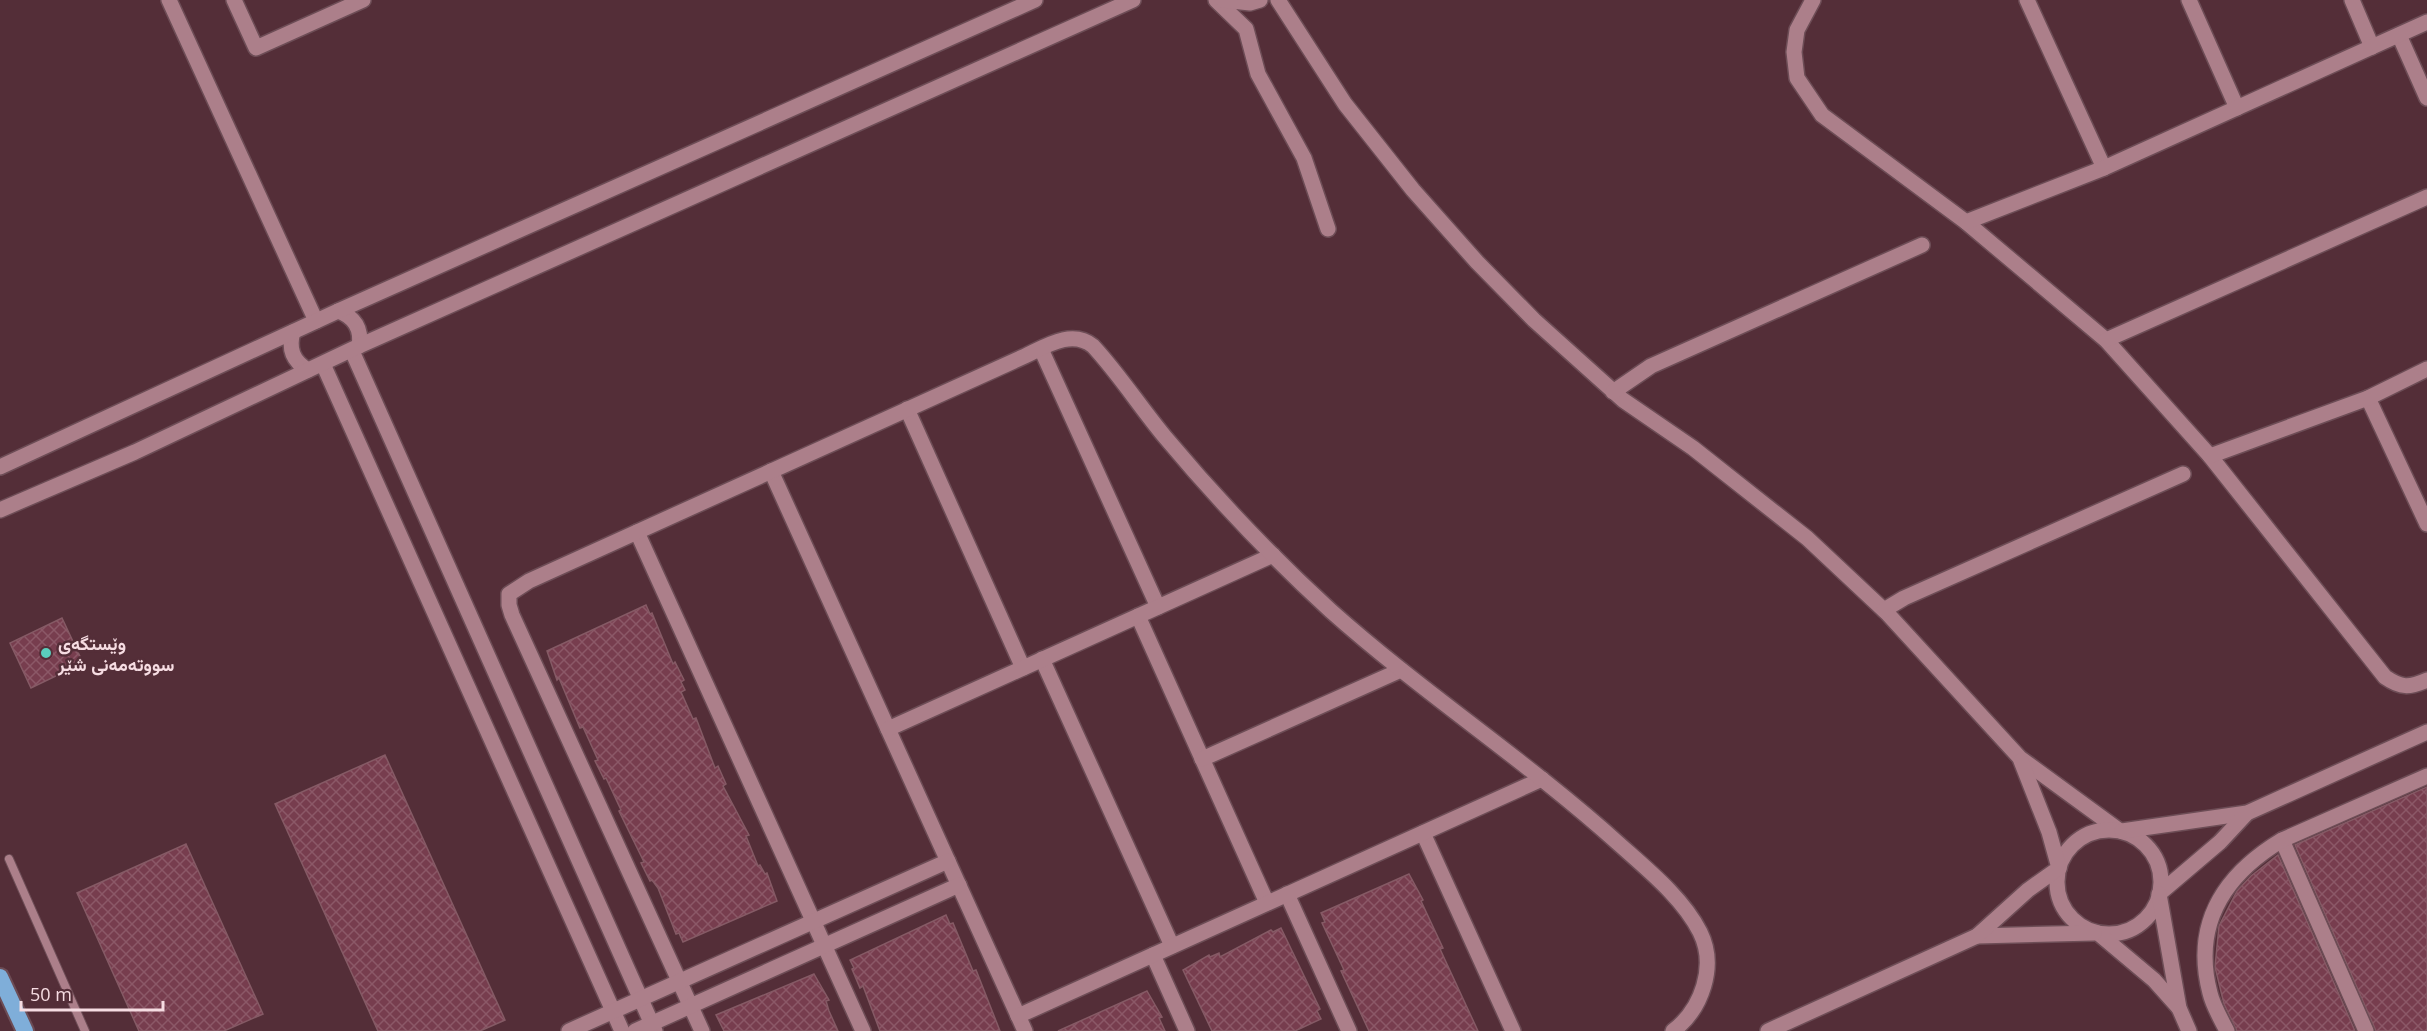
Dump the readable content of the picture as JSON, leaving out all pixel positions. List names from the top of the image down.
{
  "places": ["وێستگەی سووتەمەنی شێر"],
  "scale_bar": "50 m"
}
